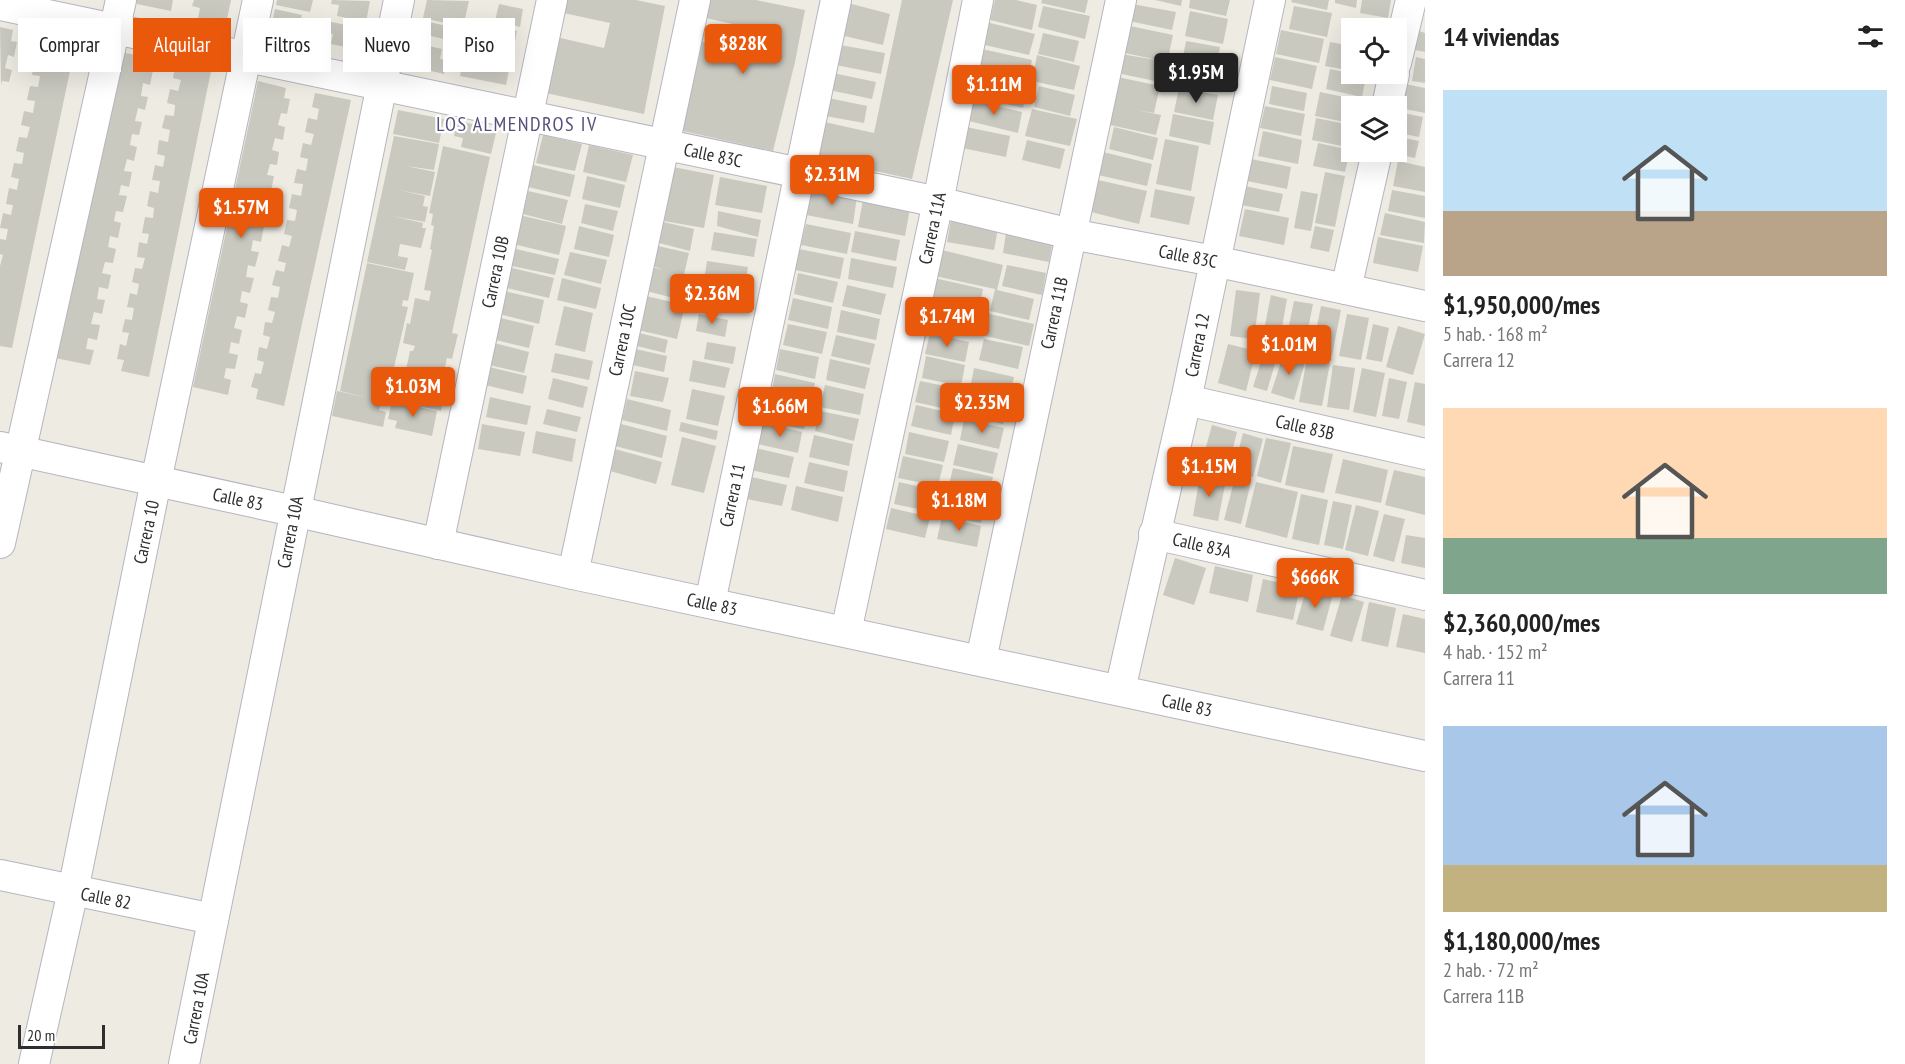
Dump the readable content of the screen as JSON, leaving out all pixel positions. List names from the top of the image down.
{
  "streets": {
    "street": [
      "Calle 83C",
      "Carrera 11A",
      "Carrera 10B",
      "Carrera 11B",
      "Carrera 10C",
      "Carrera 12",
      "Calle 83B",
      "Carrera 11",
      "Calle 83",
      "Carrera 10",
      "Carrera 10A",
      "Calle 83A",
      "Calle 82"
    ]
  },
  "crossings": [
    ["Calle 83C", "Carrera 11A"],
    ["Calle 83C", "Carrera 10B"],
    ["Calle 83C", "Carrera 11B"],
    ["Calle 83C", "Carrera 10C"],
    ["Calle 83C", "Carrera 12"],
    ["Calle 83C", "Carrera 11"],
    ["Calle 83C", "Carrera 10A"],
    ["Carrera 11A", "Calle 83"],
    ["Carrera 10B", "Calle 83"],
    ["Carrera 11B", "Calle 83"],
    ["Carrera 10C", "Calle 83"],
    ["Carrera 12", "Calle 83B"],
    ["Carrera 12", "Calle 83"],
    ["Carrera 12", "Calle 83A"],
    ["Carrera 11", "Calle 83"],
    ["Calle 83", "Carrera 10"],
    ["Calle 83", "Carrera 10A"],
    ["Carrera 10", "Calle 82"],
    ["Carrera 10A", "Calle 82"]
  ],
  "districts": ["LOS ALMENDROS IV"],
  "scale_bar": "20 m",
  "page": {
    "heading": "14 viviendas",
    "chip": [
      "Comprar",
      "Alquilar",
      "Filtros",
      "Nuevo",
      "Piso"
    ],
    "price": [
      "$828K",
      "$1.95M",
      "$1.11M",
      "$2.31M",
      "$1.57M",
      "$2.36M",
      "$1.74M",
      "$1.01M",
      "$1.03M",
      "$2.35M",
      "$1.66M",
      "$1.15M",
      "$1.18M",
      "$666K"
    ],
    "list": [
      {
        "name": "$1,950,000/mes",
        "note": "5 hab. · 168 m² · Carrera 12"
      },
      {
        "name": "$2,360,000/mes",
        "note": "4 hab. · 152 m² · Carrera 11"
      },
      {
        "name": "$1,180,000/mes",
        "note": "2 hab. · 72 m² · Carrera 11B"
      }
    ],
    "scale": "20 m"
  }
}
